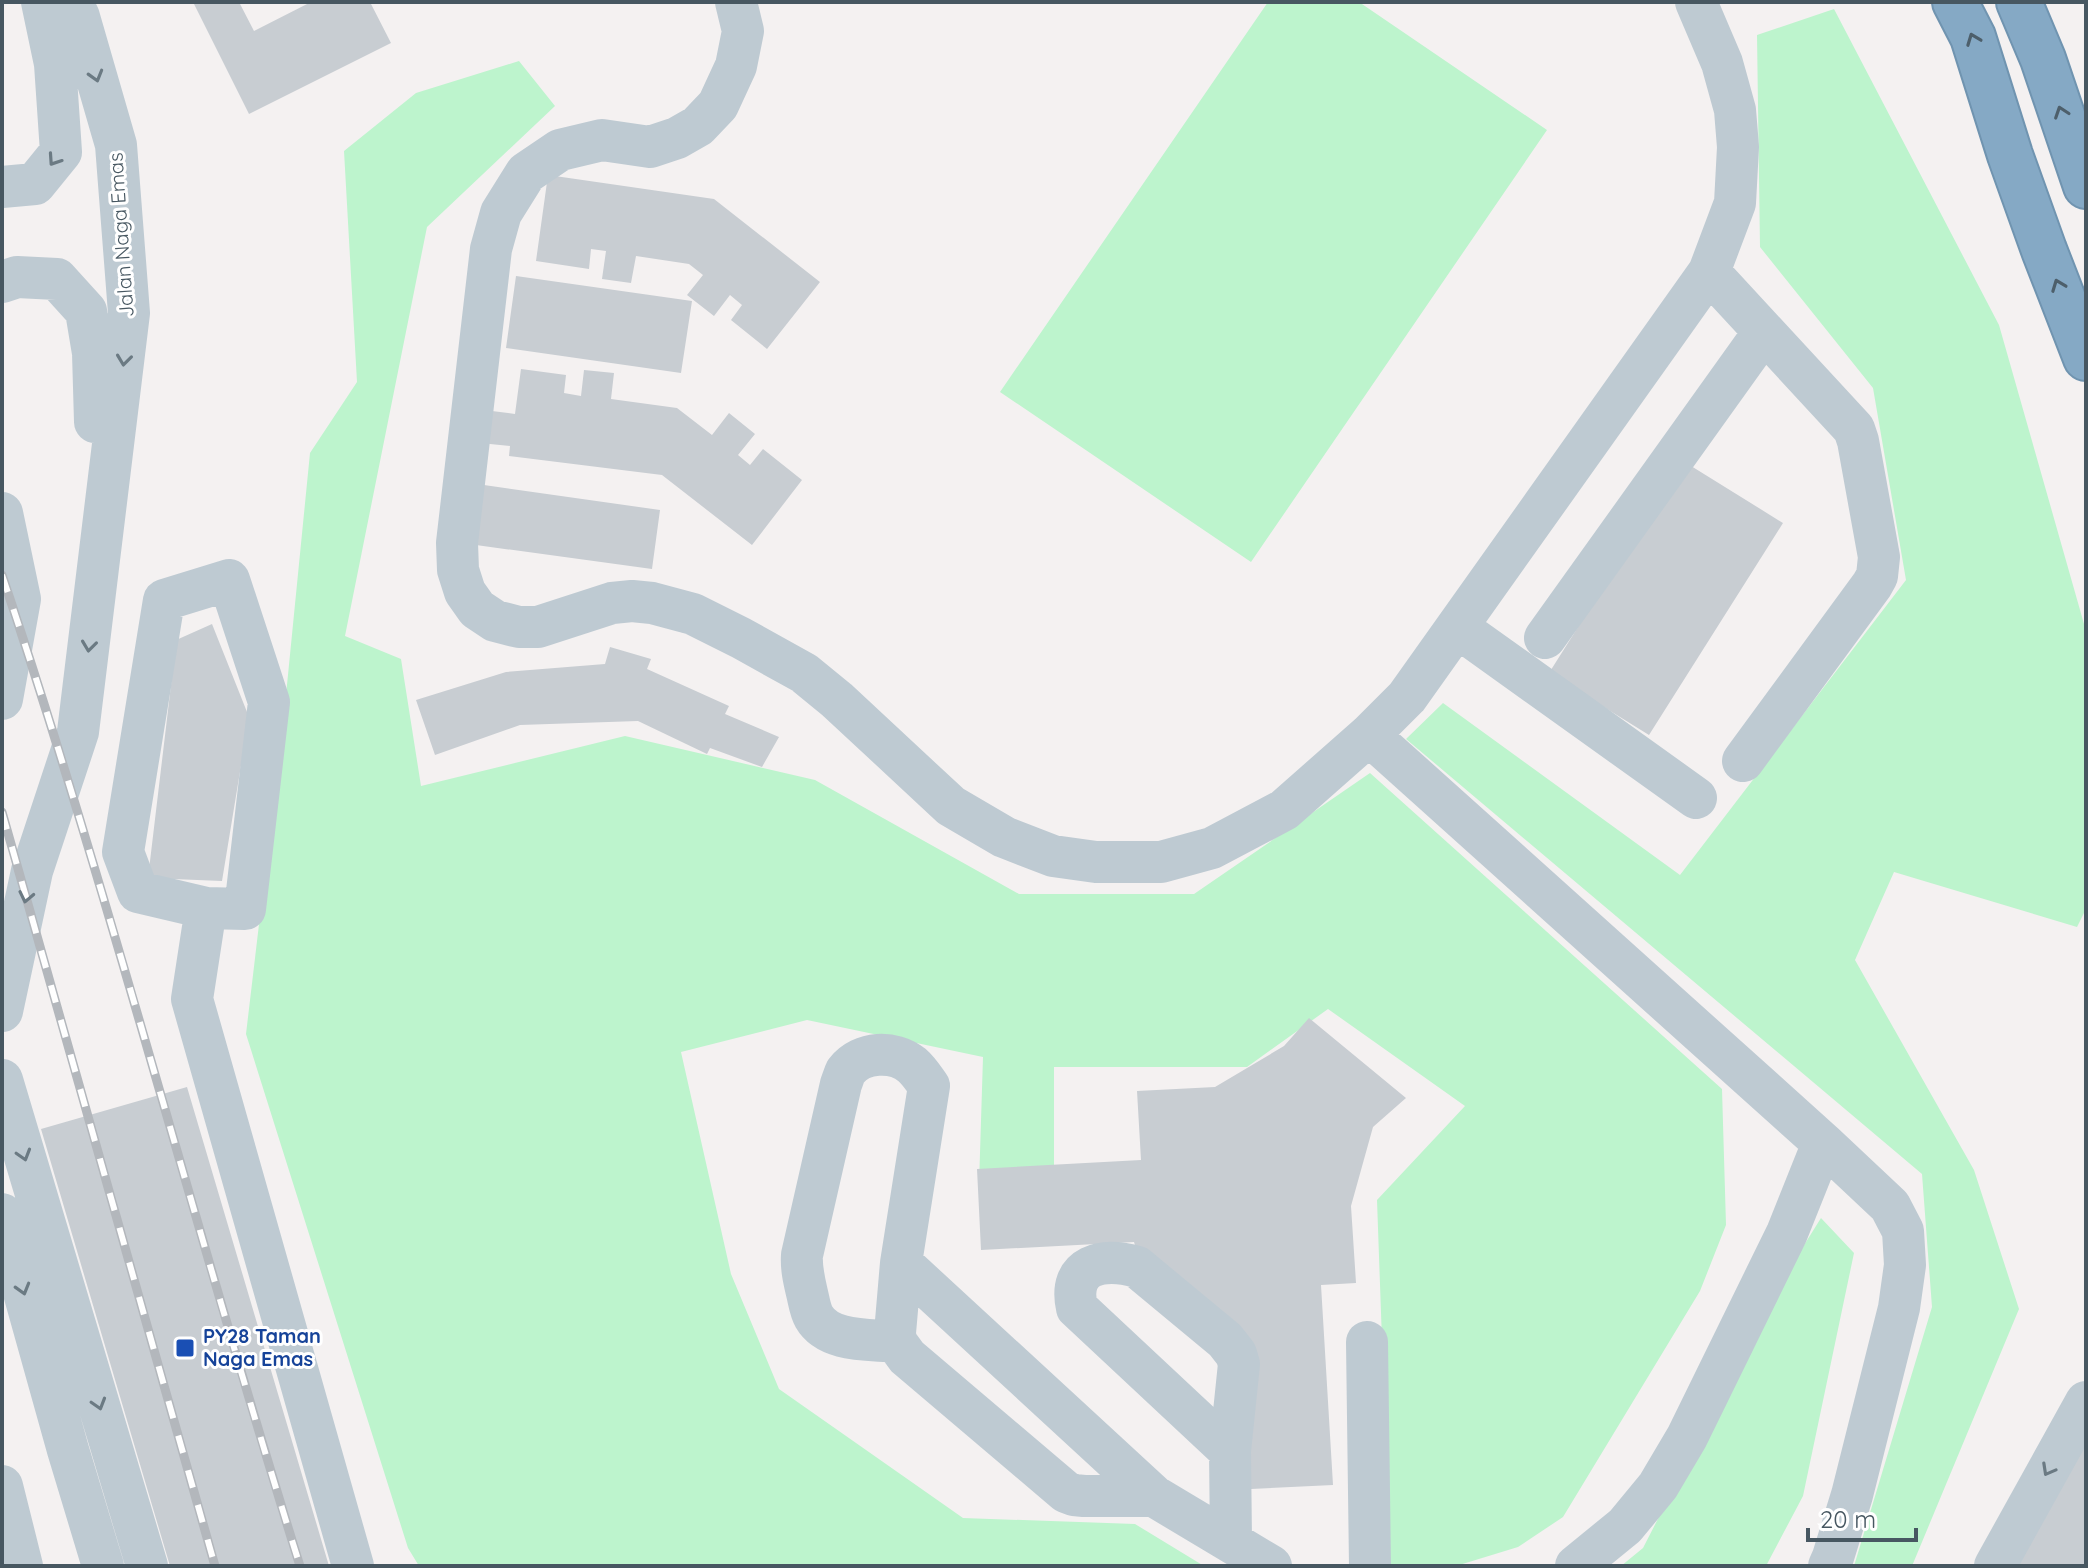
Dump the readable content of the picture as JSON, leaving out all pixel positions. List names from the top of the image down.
{
  "streets": {
    "street": ["Jalan Naga Emas"]
  },
  "places": {
    "transit": ["PY28 Taman Naga Emas"]
  },
  "scale_bar": "20 m"
}
